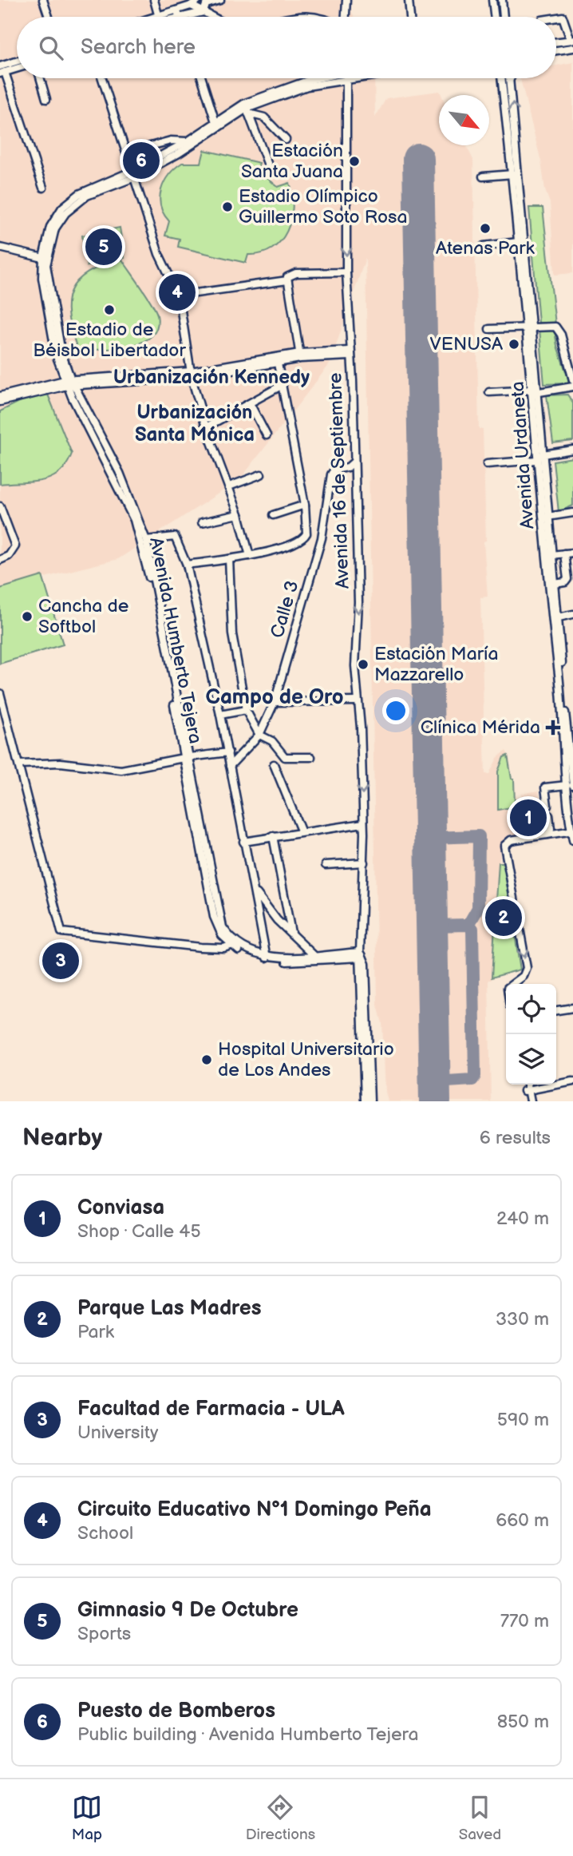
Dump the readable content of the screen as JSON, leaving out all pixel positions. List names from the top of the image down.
{
  "streets": {
    "street": [
      "Avenida Urdaneta",
      "Avenida 16 de Septiembre",
      "Calle 3",
      "Avenida Humberto Tejera"
    ]
  },
  "crossings": [
    ["Avenida 16 de Septiembre", "Calle 3"],
    ["Avenida 16 de Septiembre", "Avenida Humberto Tejera"]
  ],
  "one_way": ["Avenida 16 de Septiembre"],
  "districts": ["Urbanización Kennedy", "Urbanización Santa Mónica", "Campo de Oro"],
  "places": {
    "other": [
      "Estación Santa Juana",
      "Estadio Olímpico Guillermo Soto Rosa",
      "Atenas Park",
      "Estadio de Béisbol Libertador",
      "VENUSA",
      "Cancha de Softbol",
      "Estación María Mazzarello",
      "Hospital Universitario de Los Andes"
    ],
    "health": ["Clínica Mérida"]
  },
  "north": "bottom right",
  "page": {
    "search": "Search here",
    "pins": [
      "6",
      "5",
      "4",
      "1",
      "2",
      "3"
    ],
    "heading": ["Nearby", "6 results"],
    "list": [
      {
        "mark": "1",
        "name": "Conviasa",
        "note": "Shop · Calle 45",
        "value": "240 m"
      },
      {
        "mark": "2",
        "name": "Parque Las Madres",
        "note": "Park",
        "value": "330 m"
      },
      {
        "mark": "3",
        "name": "Facultad de Farmacia - ULA",
        "note": "University",
        "value": "590 m"
      },
      {
        "mark": "4",
        "name": "Circuito Educativo Nº1 Domingo Peña",
        "note": "School",
        "value": "660 m"
      },
      {
        "mark": "5",
        "name": "Gimnasio 9 De Octubre",
        "note": "Sports",
        "value": "770 m"
      },
      {
        "mark": "6",
        "name": "Puesto de Bomberos",
        "note": "Public building · Avenida Humberto Tejera",
        "value": "850 m"
      }
    ],
    "nav": ["Map", "Directions", "Saved"]
  }
}
